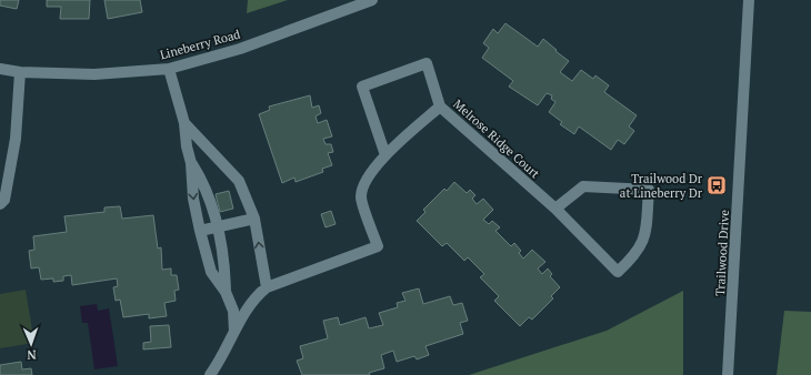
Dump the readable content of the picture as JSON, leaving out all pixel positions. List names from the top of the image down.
{
  "streets": {
    "street": ["Lineberry Road", "Melrose Ridge Court", "Trailwood Drive"]
  },
  "places": {
    "bus stop": ["Trailwood Dr at Lineberry Dr"]
  },
  "north": "bottom"
}
